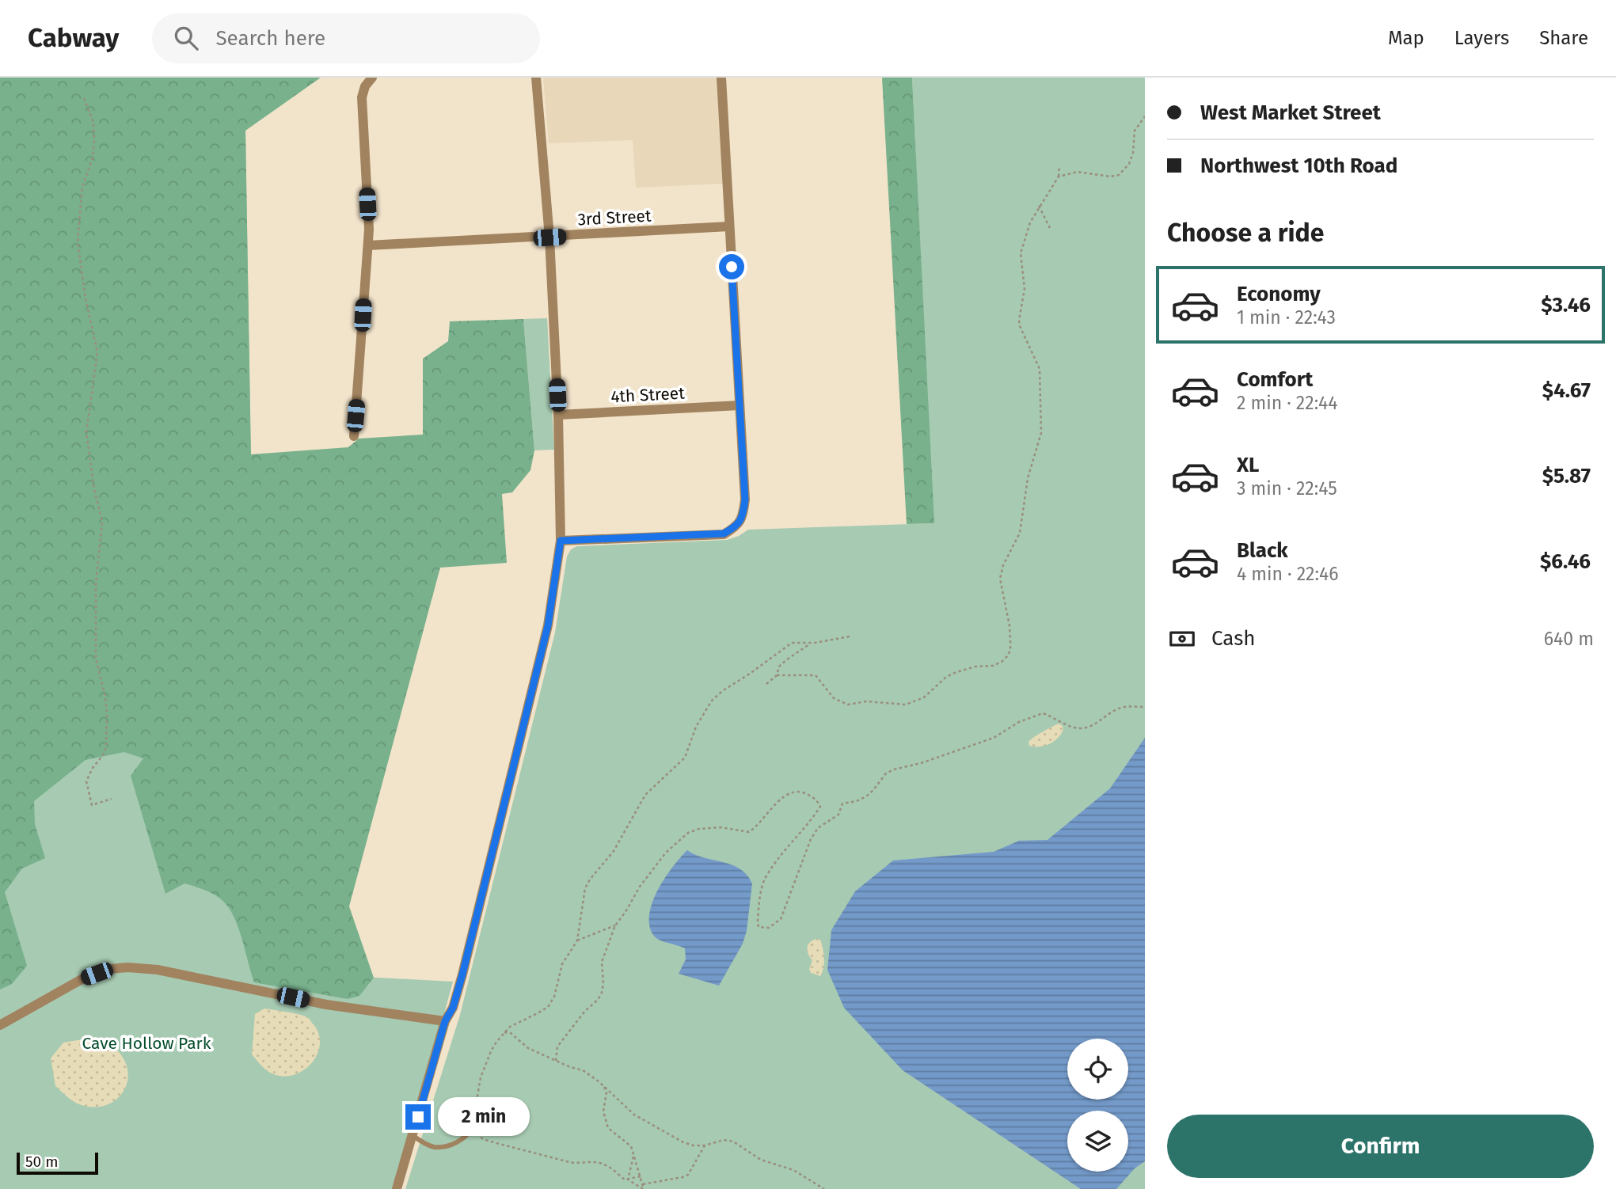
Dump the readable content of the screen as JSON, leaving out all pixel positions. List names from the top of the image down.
{
  "streets": {
    "street": ["3rd Street", "4th Street"]
  },
  "parks": ["Cave Hollow Park"],
  "scale_bar": "50 m",
  "page": {
    "header": "Cabway",
    "search": "Search here",
    "nav": ["Map", "Layers", "Share"],
    "banner": ["West Market Street", "Northwest 10th Road"],
    "heading": "Choose a ride",
    "list": [
      {
        "name": "Economy",
        "note": "1 min · 22:43",
        "value": "$3.46"
      },
      {
        "name": "Comfort",
        "note": "2 min · 22:44",
        "value": "$4.67"
      },
      {
        "name": "XL",
        "note": "3 min · 22:45",
        "value": "$5.87"
      },
      {
        "name": "Black",
        "note": "4 min · 22:46",
        "value": "$6.46"
      }
    ],
    "pay": ["Cash", "640 m"],
    "bubble": "2 min",
    "buttons": "Confirm",
    "scale": "50 m"
  }
}
